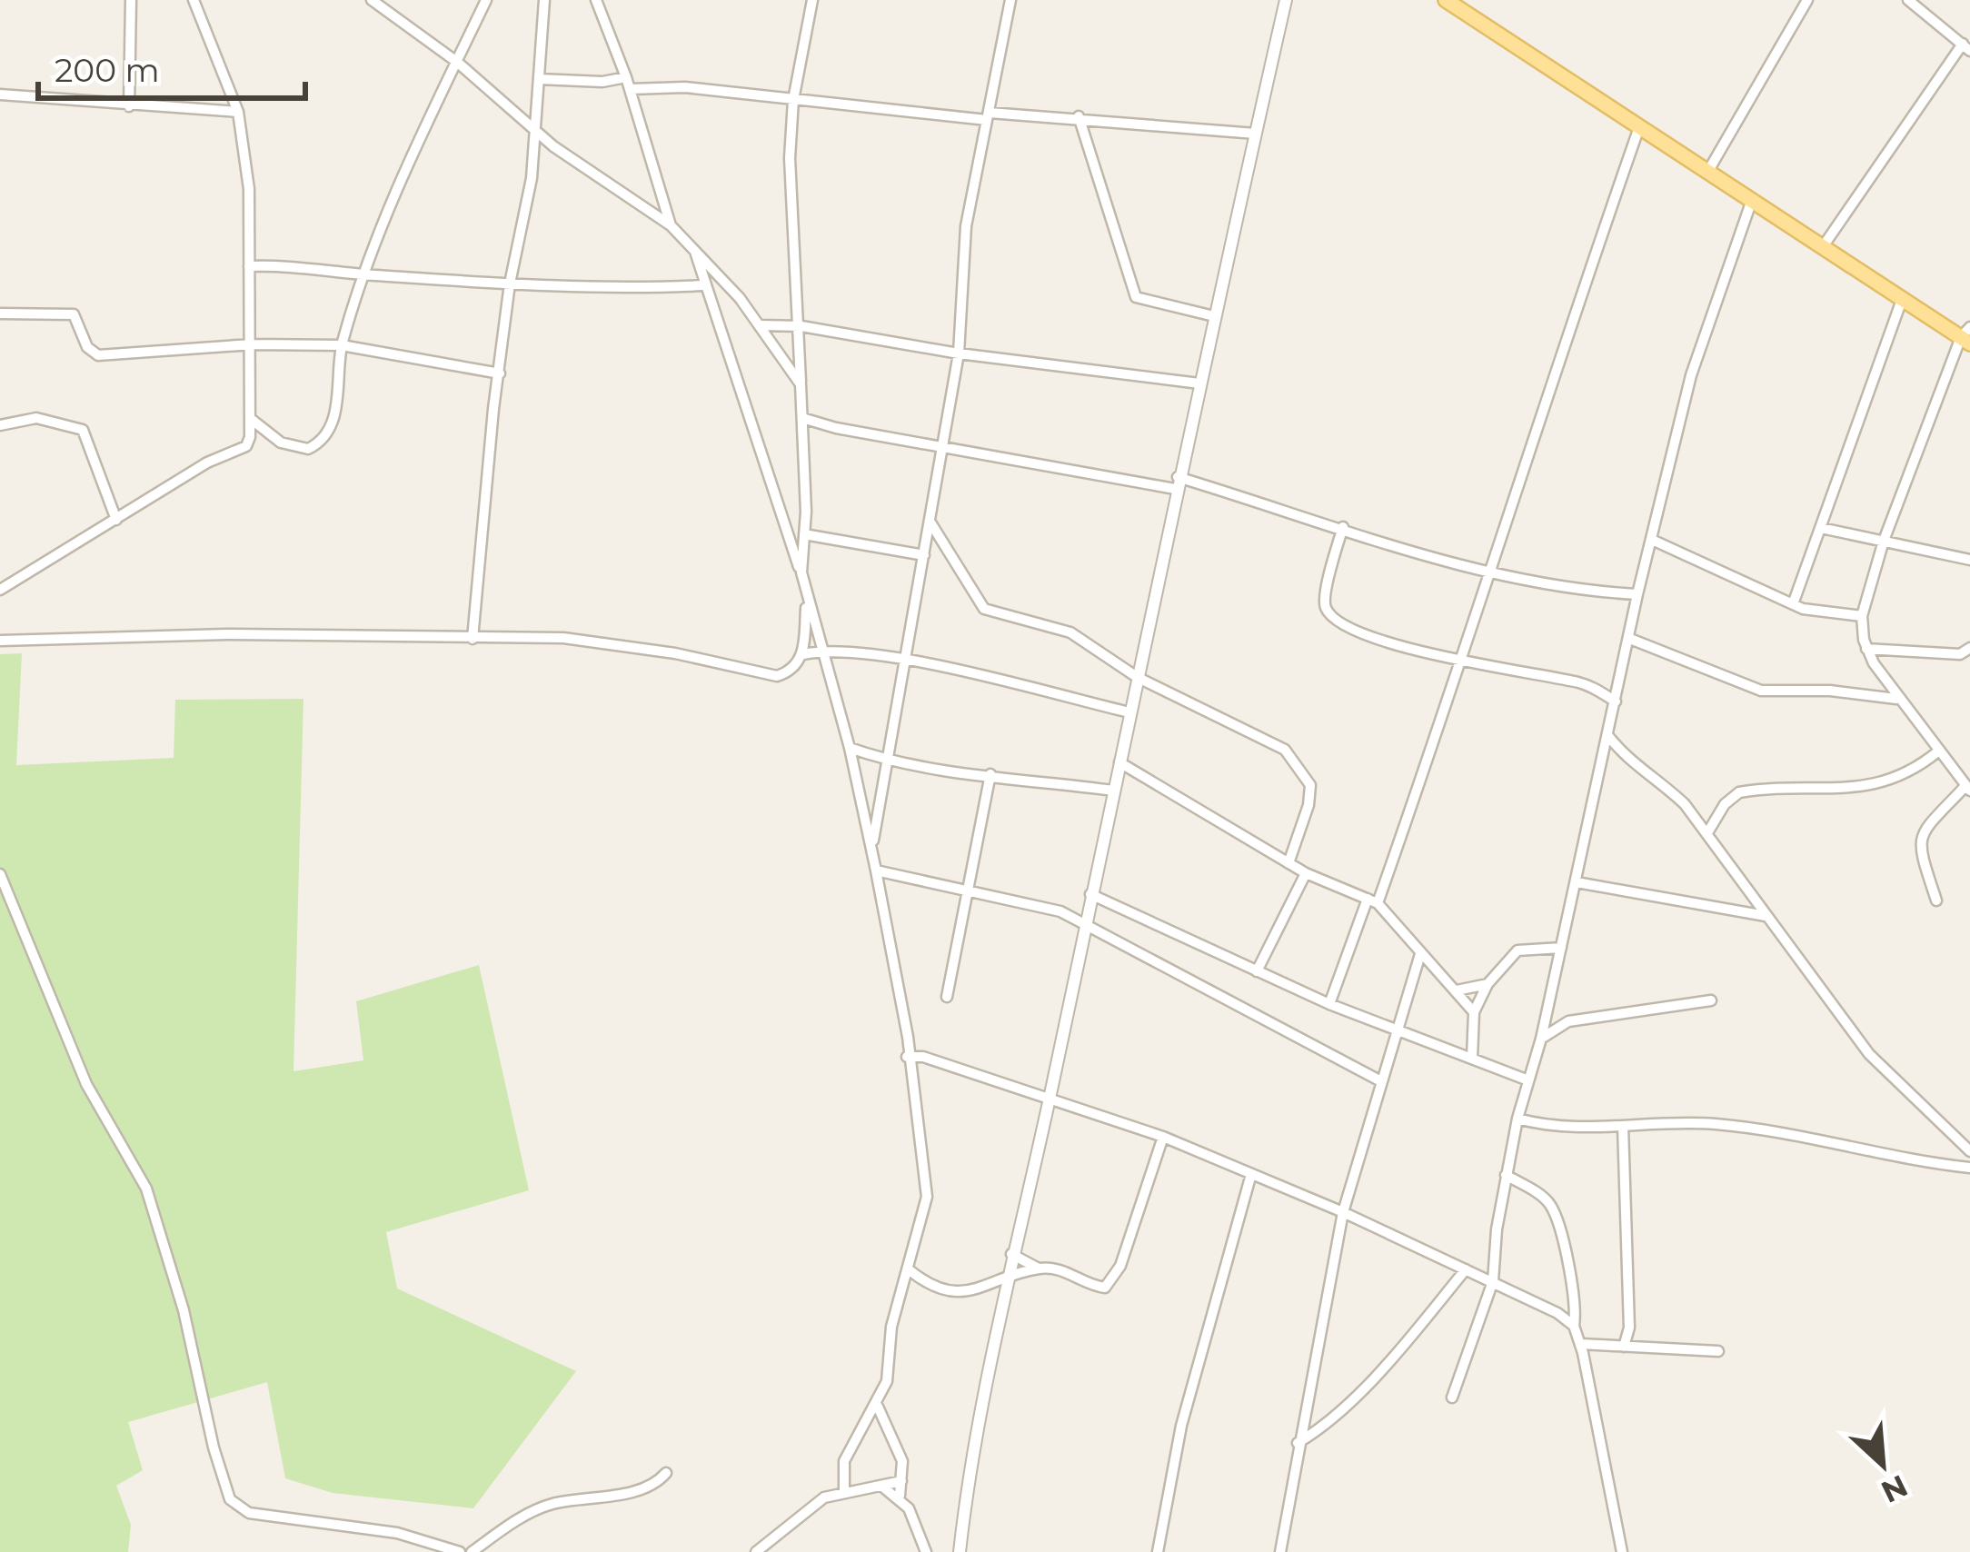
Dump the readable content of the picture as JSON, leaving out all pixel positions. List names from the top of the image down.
{
  "scale_bar": "200 m",
  "north": "bottom right"
}
